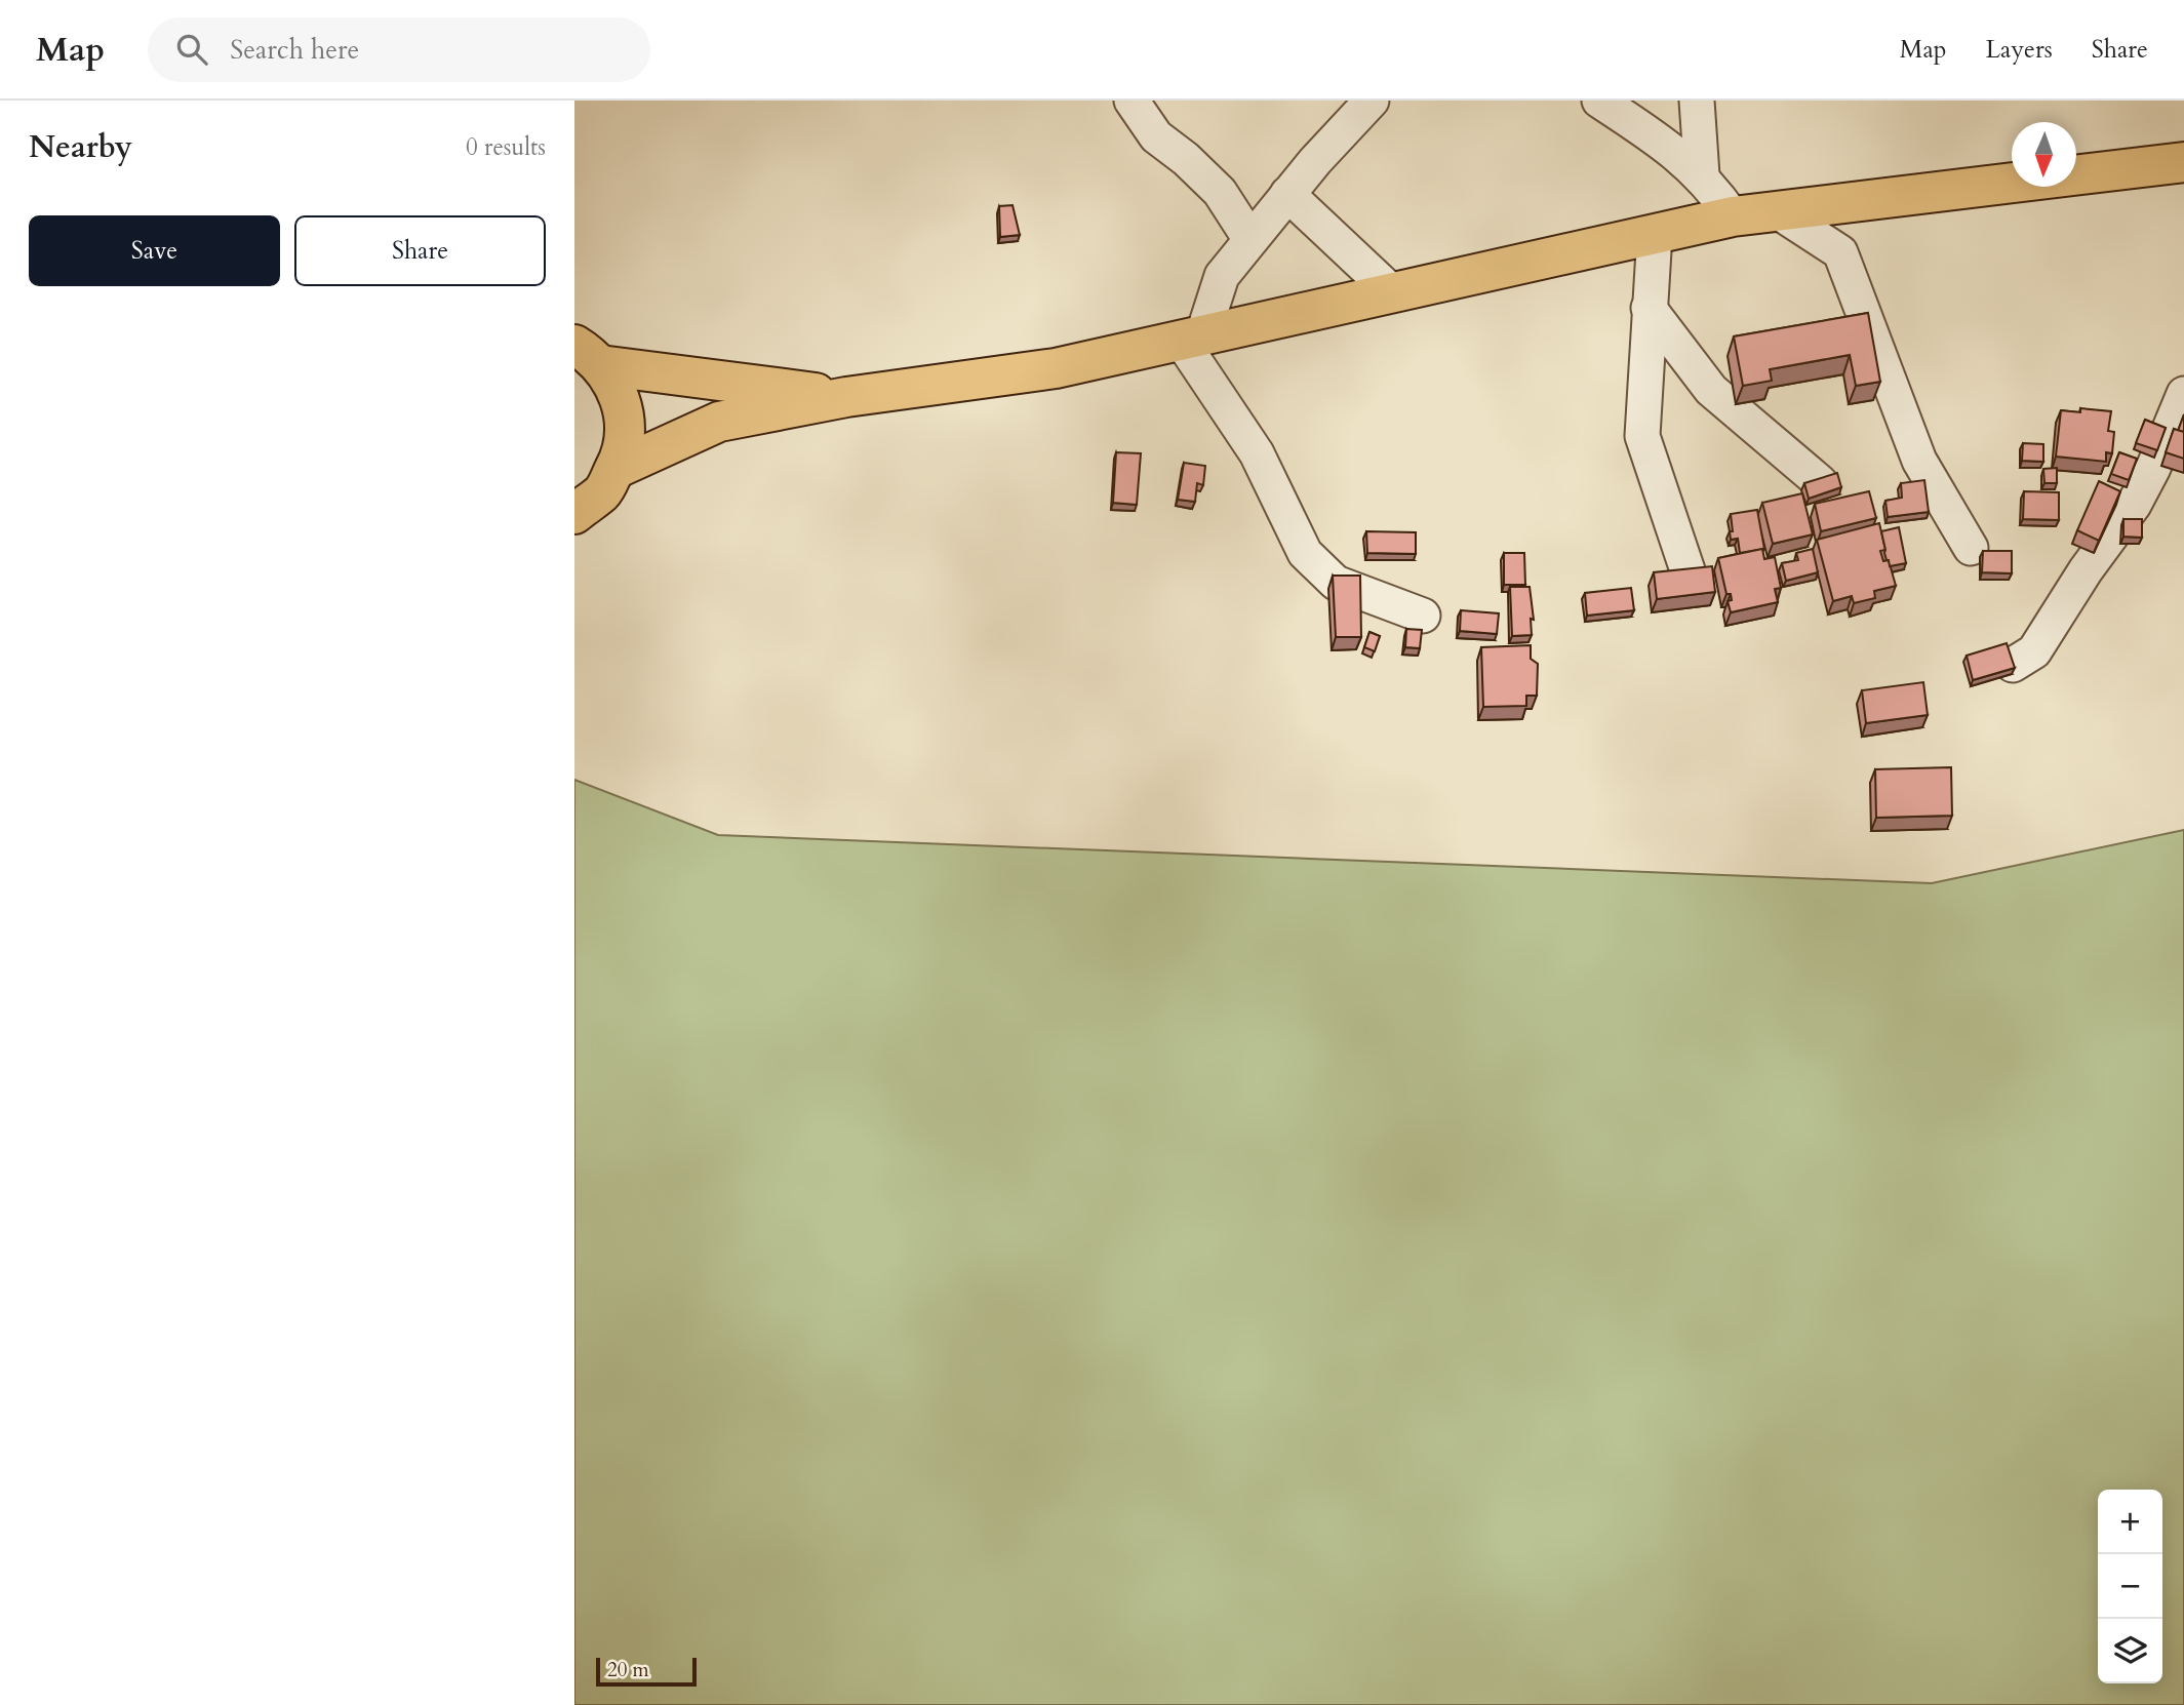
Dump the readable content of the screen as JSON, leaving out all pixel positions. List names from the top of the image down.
{
  "scale_bar": "20 m",
  "north": "bottom",
  "page": {
    "header": "Map",
    "search": "Search here",
    "nav": ["Map", "Layers", "Share"],
    "heading": ["Nearby", "0 results"],
    "buttons": ["Save", "Share"],
    "map_buttons": ["+", "−"],
    "scale": "20 m"
  }
}
